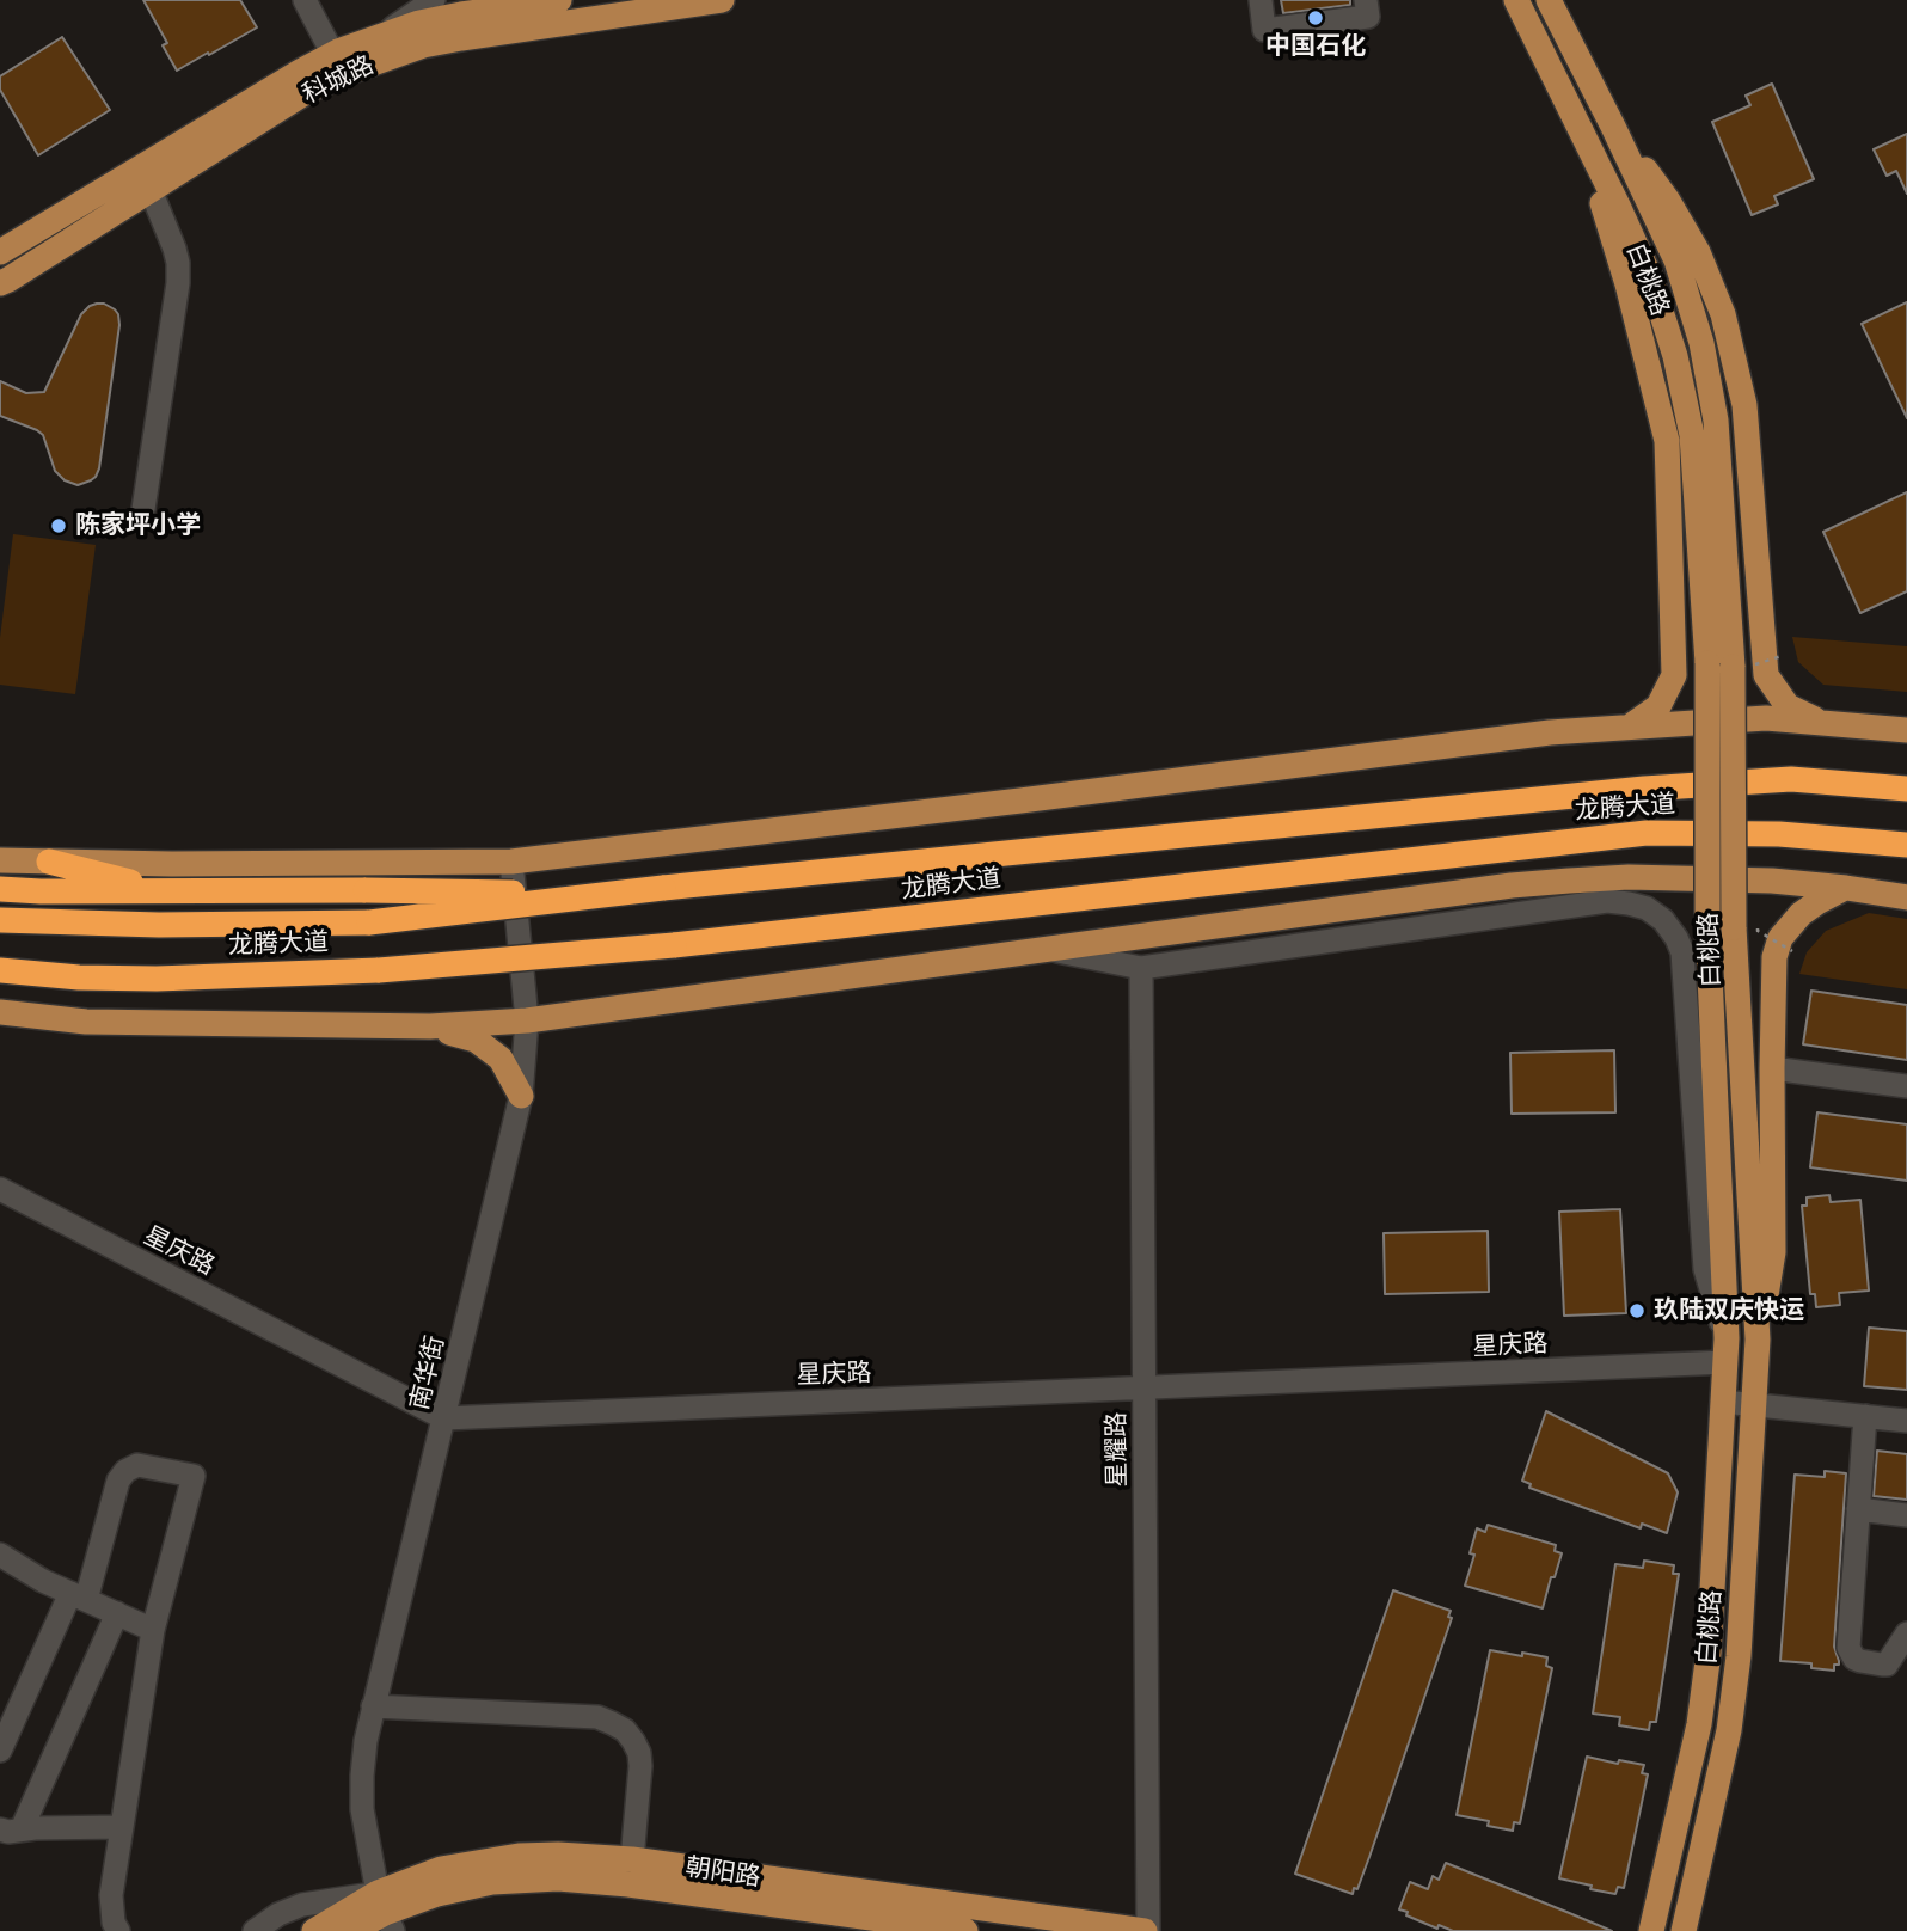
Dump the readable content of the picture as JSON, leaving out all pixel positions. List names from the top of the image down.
{
  "streets": {
    "highway": ["龙腾大道"],
    "main road": ["科城路", "白桃路", "朝阳路"],
    "street": ["星庆路", "南华街", "星耀路"]
  },
  "crossings": [
    ["白桃路", "星庆路"],
    ["星庆路", "南华街"],
    ["星庆路", "星耀路"],
    ["南华街", "朝阳路"],
    ["星耀路", "朝阳路"]
  ],
  "places": ["中国石化", "陈家坪小学", "玖陆双庆快运"]
}
